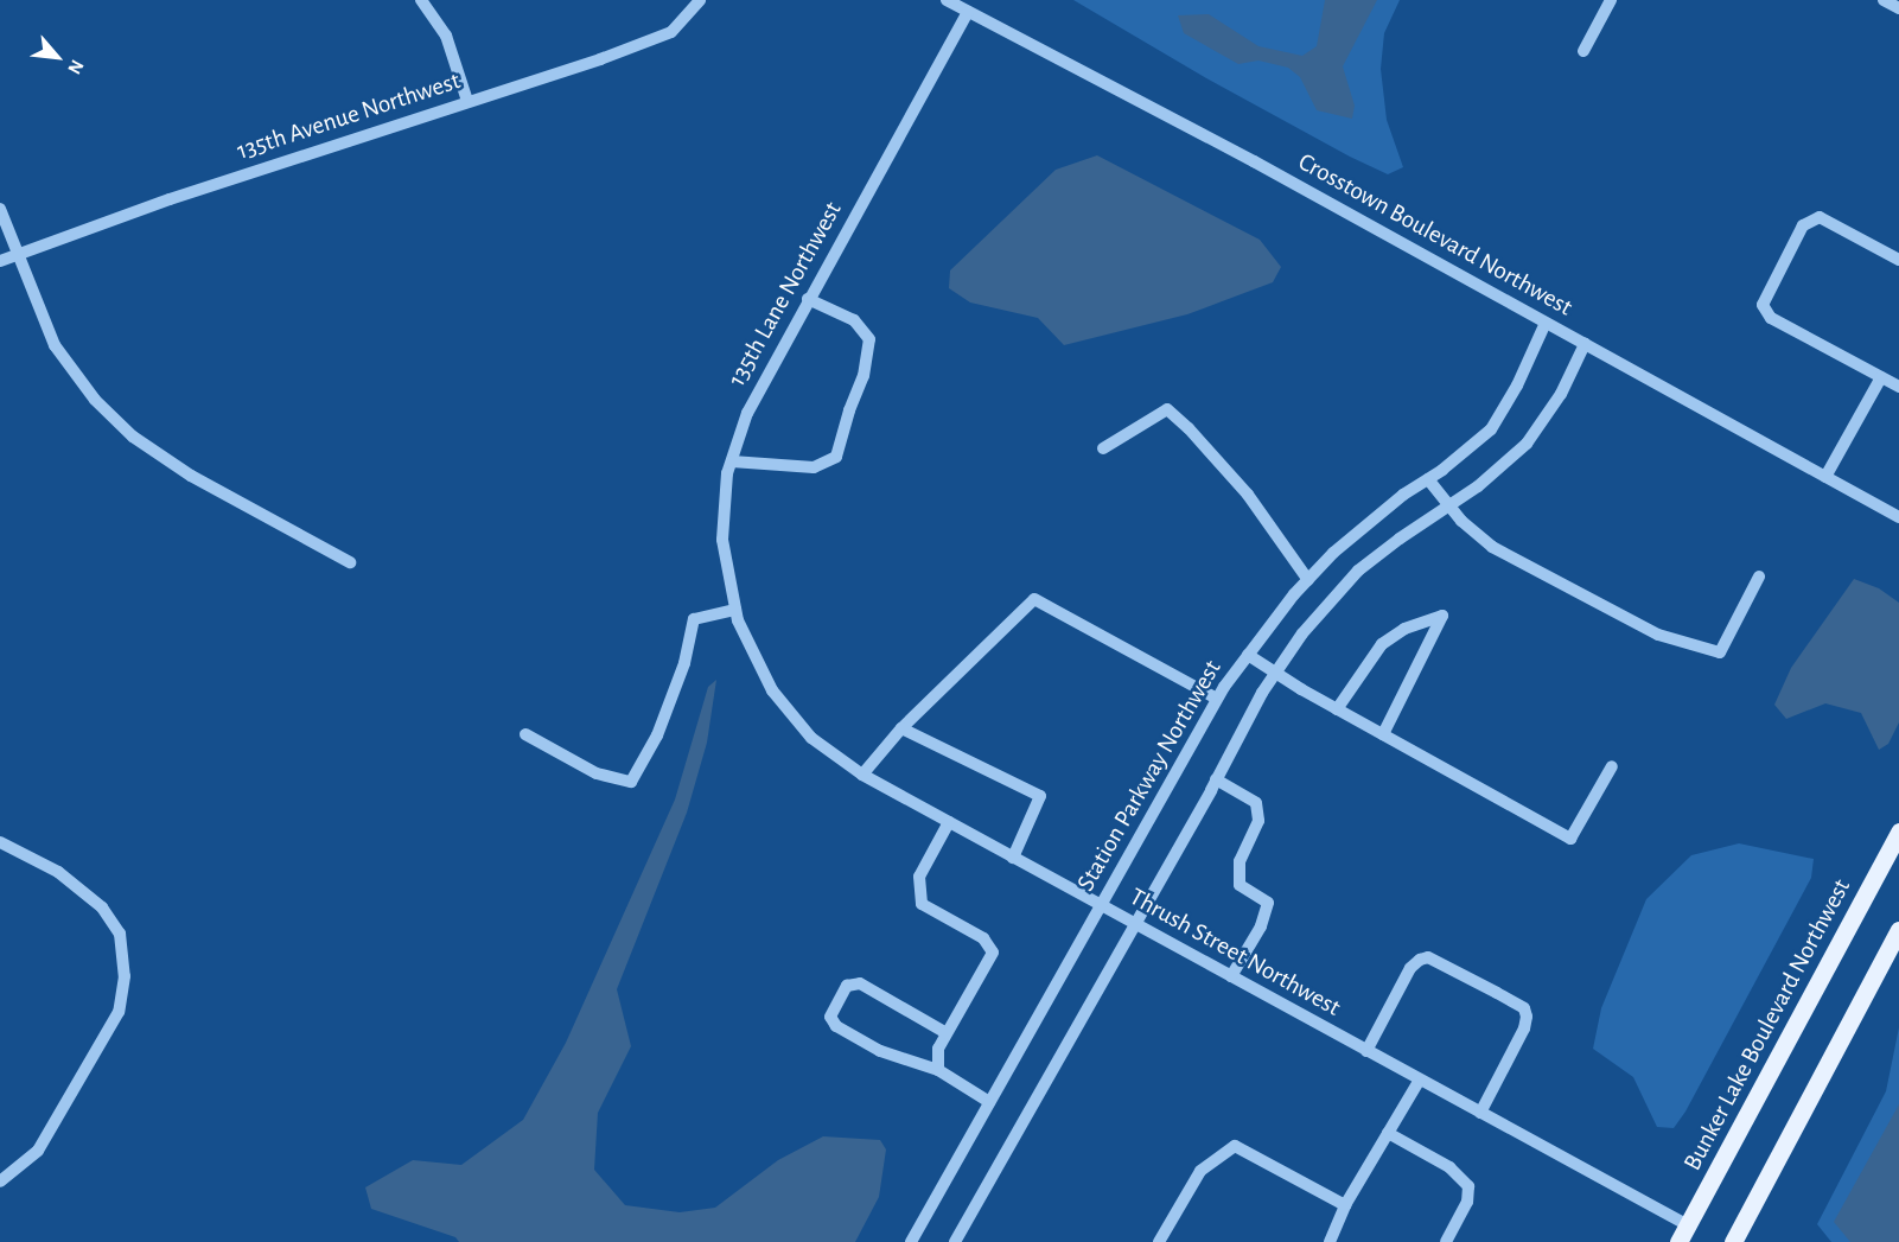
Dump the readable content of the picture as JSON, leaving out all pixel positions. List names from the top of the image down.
{
  "streets": {
    "main road": ["Bunker Lake Boulevard Northwest"],
    "street": [
      "135th Avenue Northwest",
      "Crosstown Boulevard Northwest",
      "135th Lane Northwest",
      "Station Parkway Northwest",
      "Thrush Street Northwest"
    ]
  },
  "crossings": [
    ["Crosstown Boulevard Northwest", "135th Lane Northwest"],
    ["Crosstown Boulevard Northwest", "Station Parkway Northwest"],
    ["135th Lane Northwest", "Thrush Street Northwest"],
    ["Station Parkway Northwest", "Thrush Street Northwest"],
    ["Thrush Street Northwest", "Bunker Lake Boulevard Northwest"]
  ],
  "north": "bottom right"
}
